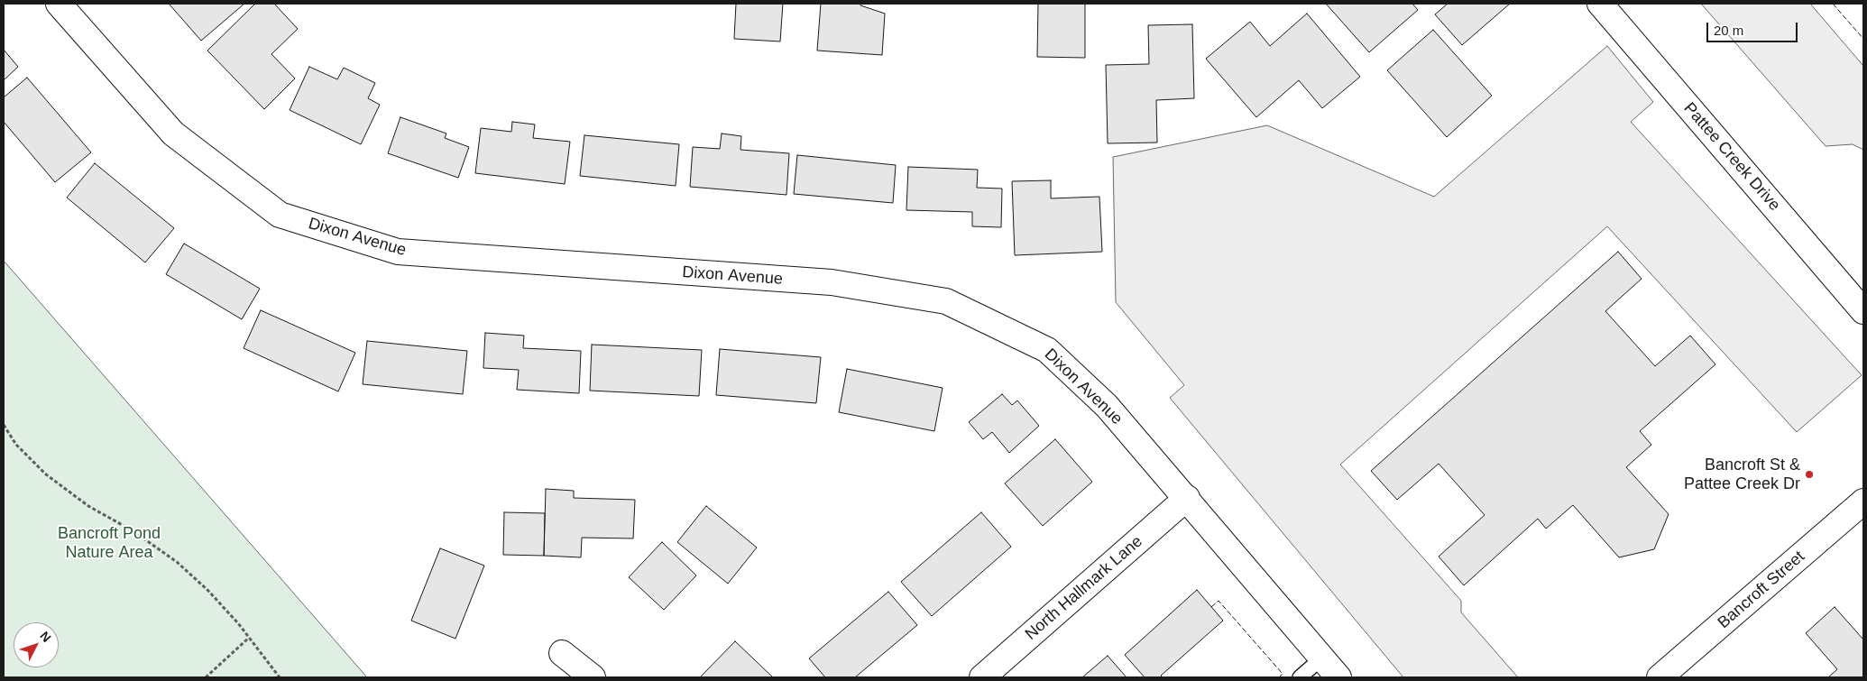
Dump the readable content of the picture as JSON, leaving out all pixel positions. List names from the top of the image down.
{
  "streets": {
    "street": [
      "Pattee Creek Drive",
      "Dixon Avenue",
      "North Hallmark Lane",
      "Bancroft Street"
    ]
  },
  "crossings": [
    ["Dixon Avenue", "North Hallmark Lane"]
  ],
  "parks": ["Bancroft Pond Nature Area"],
  "places": ["Bancroft St & Pattee Creek Dr"],
  "scale_bar": "20 m",
  "north": "top right"
}
